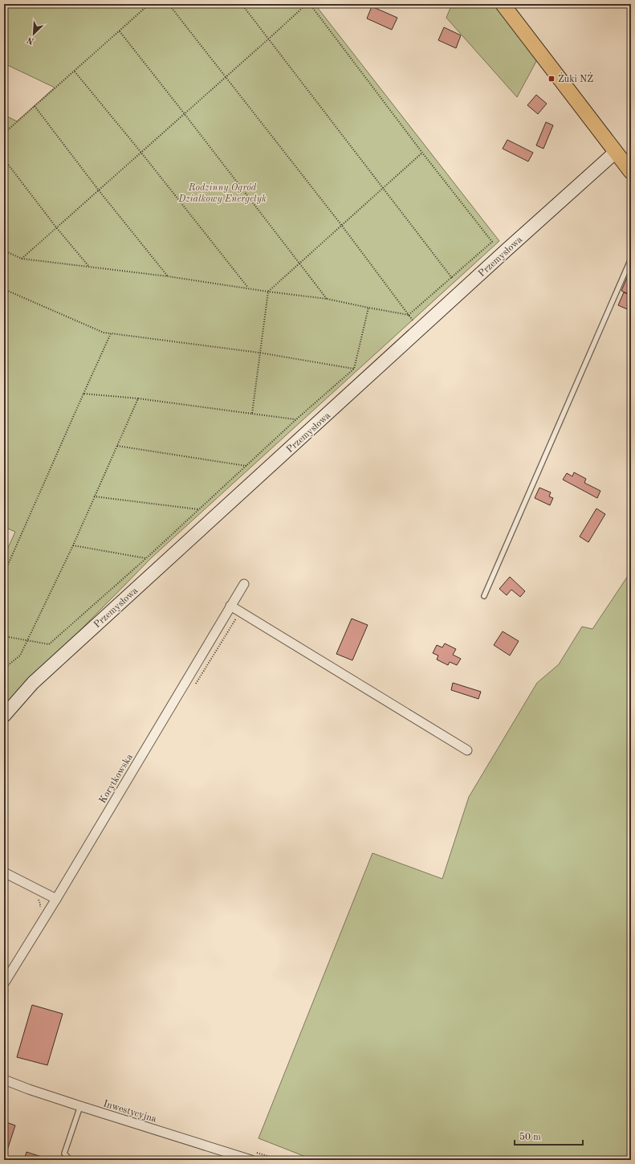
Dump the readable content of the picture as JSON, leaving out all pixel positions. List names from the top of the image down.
{
  "streets": {
    "main road": ["Przemysłowa"],
    "street": ["Korytkowska", "Inwestycyjna"]
  },
  "parks": ["Rodzinny Ogród Działkowy Energetyk"],
  "places": {
    "transit": ["Żuki NŻ"]
  },
  "scale_bar": "50 m",
  "north": "bottom left"
}
